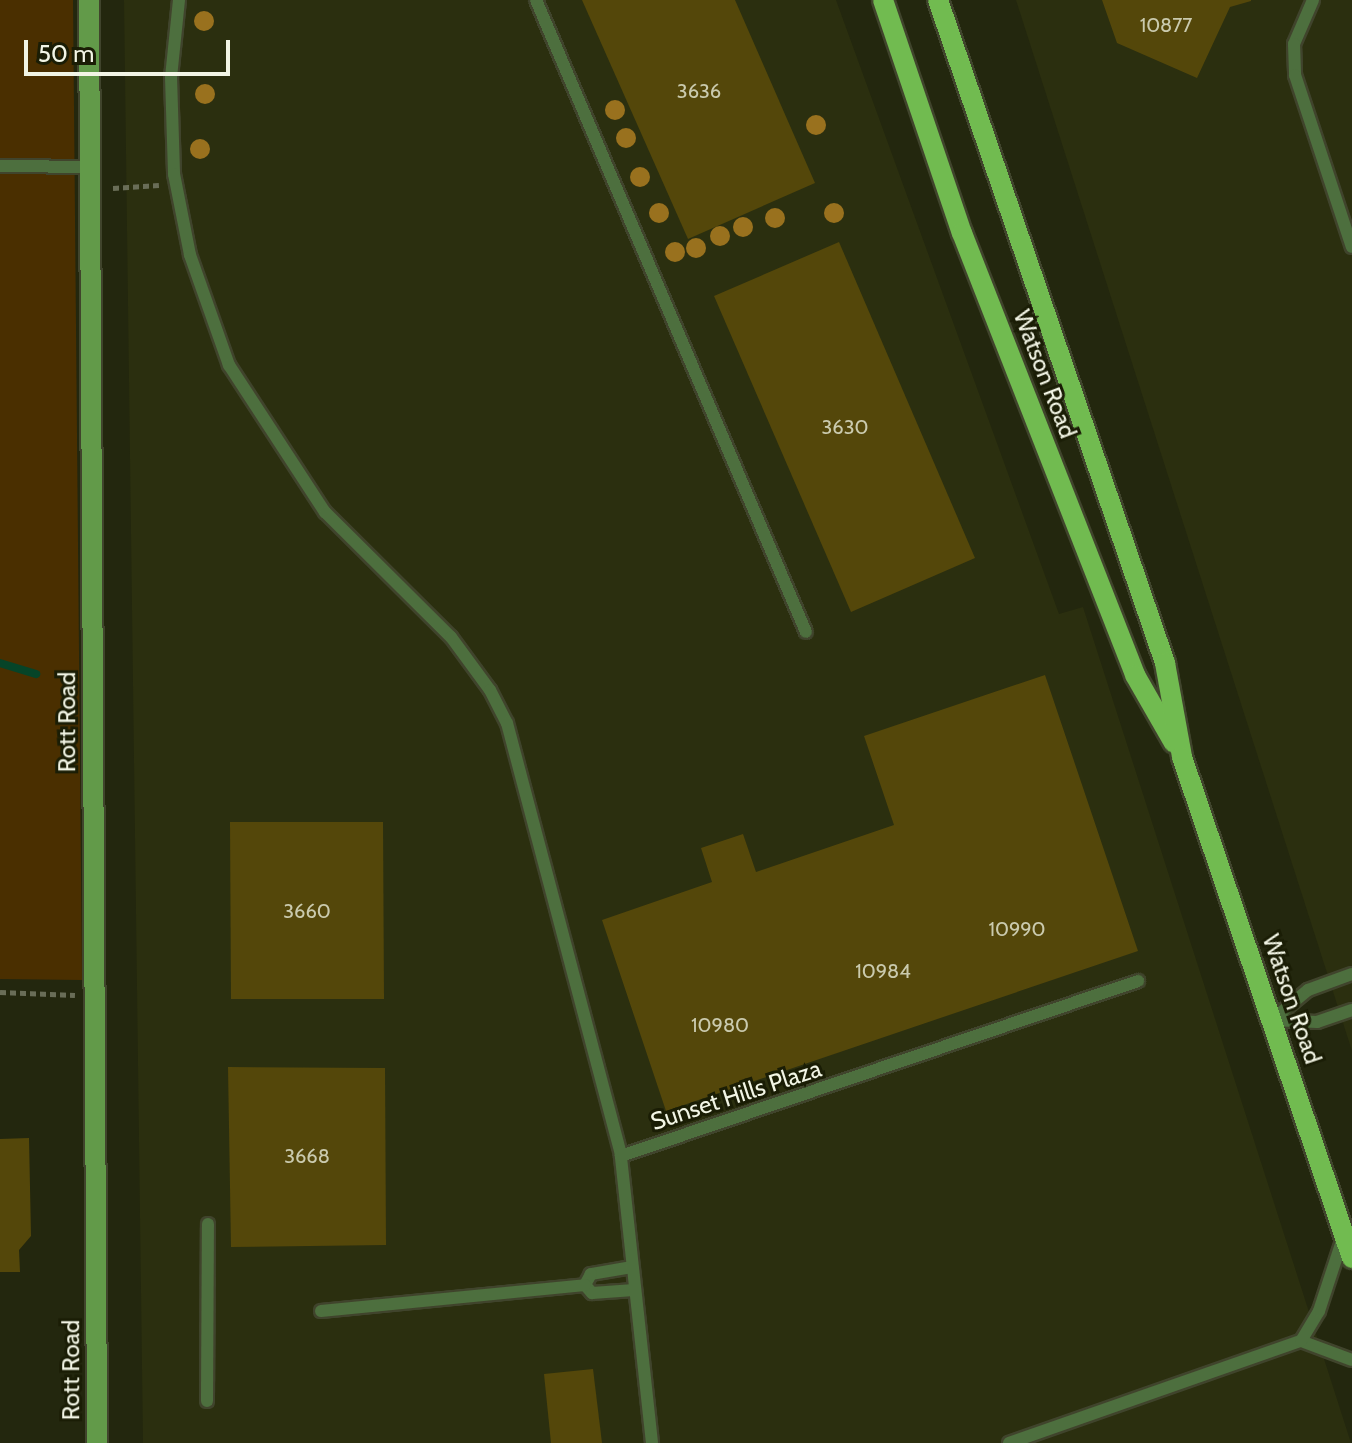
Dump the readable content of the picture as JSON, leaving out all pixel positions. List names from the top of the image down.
{
  "streets": {
    "main road": ["Watson Road"],
    "street": ["Rott Road"],
    "lane": ["Sunset Hills Plaza"]
  },
  "house_numbers": [
    "10877",
    "3636",
    "3630",
    "3660",
    "10990",
    "10984",
    "10980",
    "3668"
  ],
  "scale_bar": "50 m"
}
